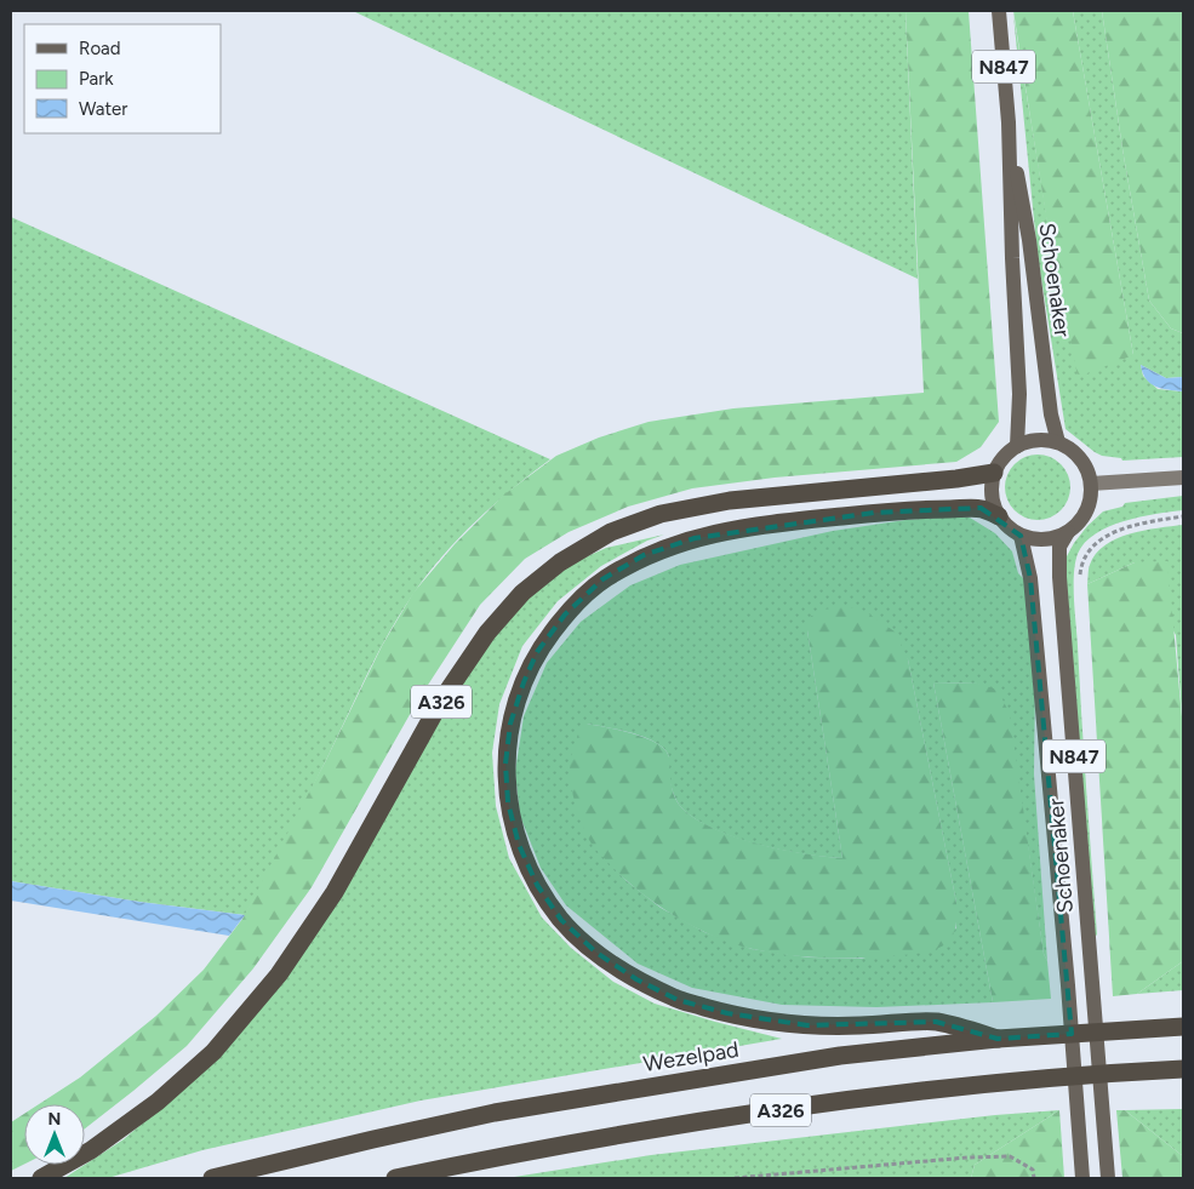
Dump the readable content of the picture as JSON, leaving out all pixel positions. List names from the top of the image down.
{
  "streets": {
    "highway": ["A326", "Wezelpad"],
    "main road": ["N847", "Schoenaker"]
  },
  "crossings": [
    ["N847", "Schoenaker"],
    ["N847", "A326"],
    ["Schoenaker", "A326"],
    ["A326", "Wezelpad"]
  ],
  "legend": ["Road", "Park", "Water"],
  "north": "top"
}
